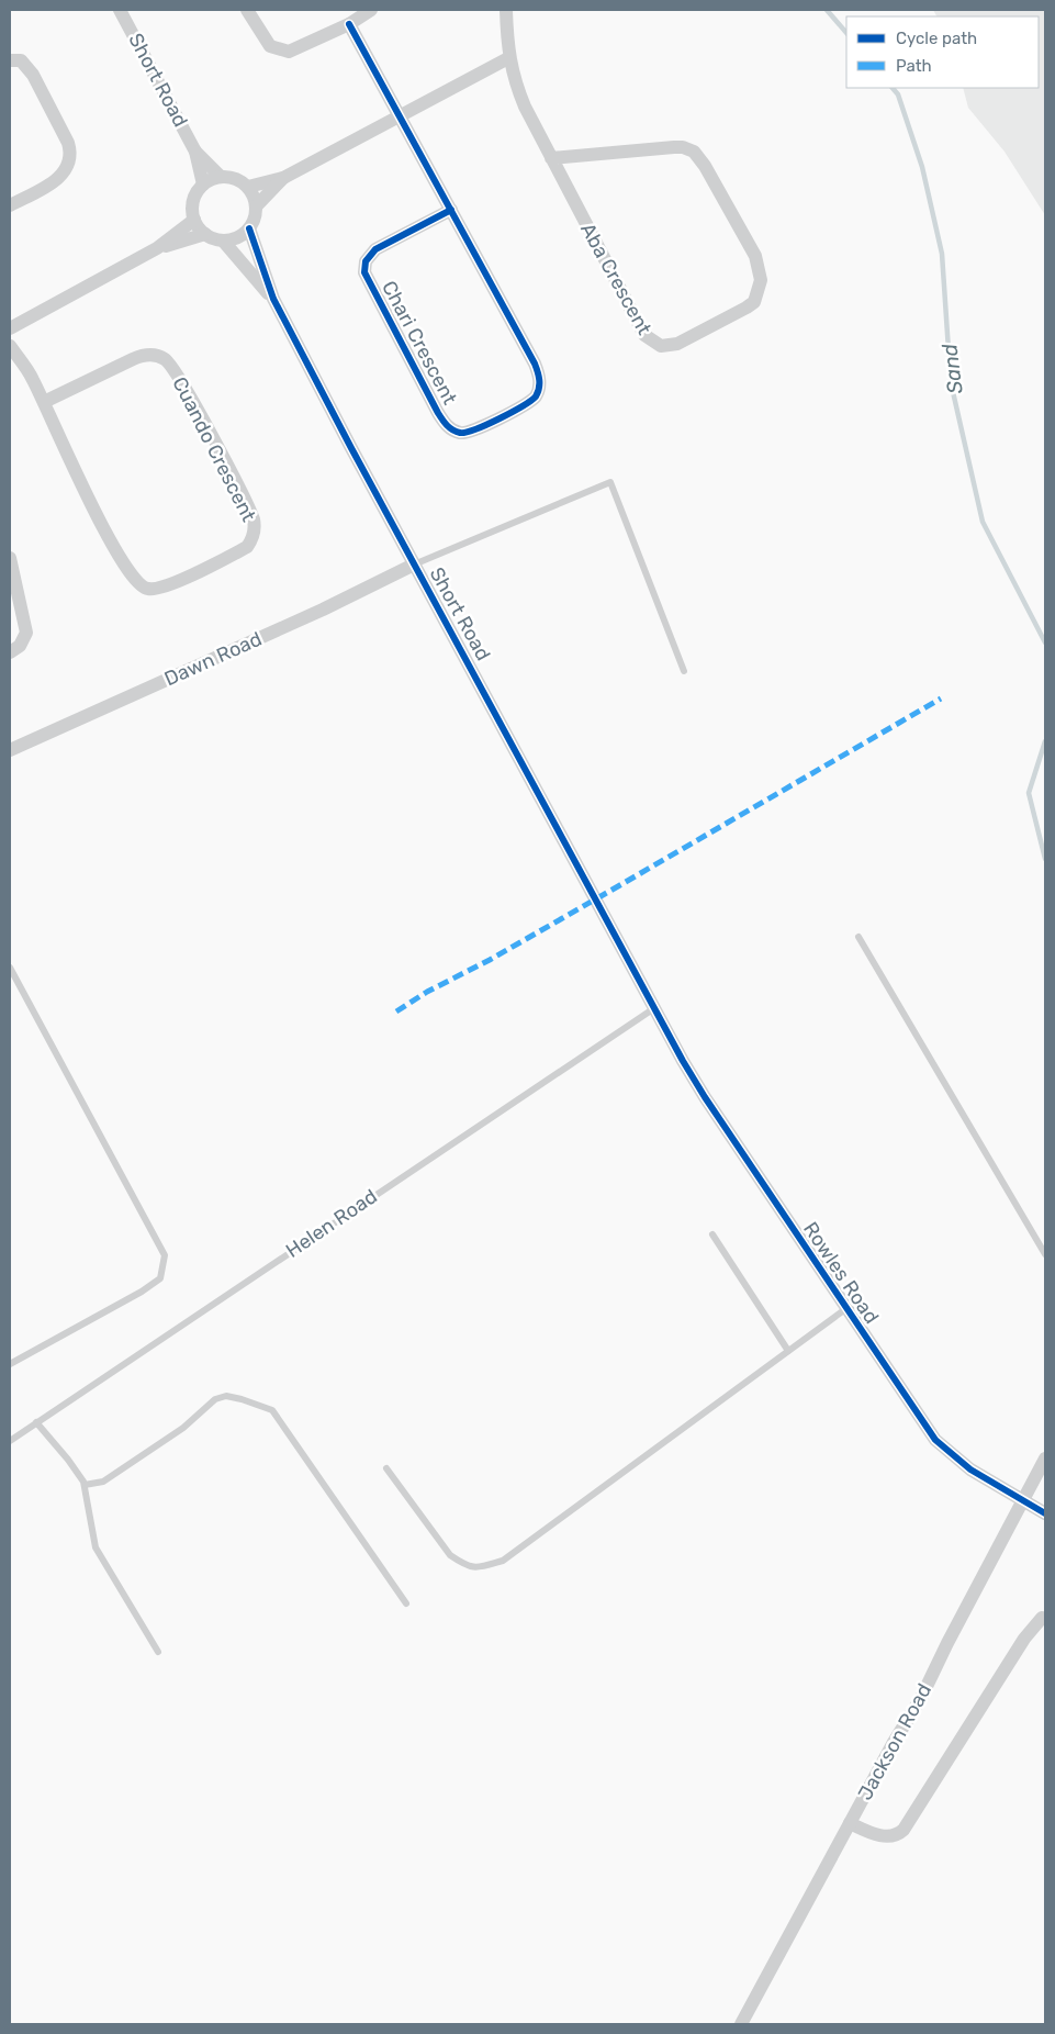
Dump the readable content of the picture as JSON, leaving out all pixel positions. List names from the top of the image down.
{
  "streets": {
    "street": [
      "Short Road",
      "Aba Crescent",
      "Chari Crescent",
      "Cuando Crescent",
      "Dawn Road",
      "Rowles Road",
      "Jackson Road"
    ],
    "lane": ["Helen Road"]
  },
  "crossings": [
    ["Short Road", "Dawn Road"],
    ["Short Road", "Helen Road"],
    ["Short Road", "Rowles Road"],
    ["Helen Road", "Rowles Road"],
    ["Rowles Road", "Jackson Road"]
  ],
  "water": ["Sand"],
  "legend": ["Cycle path", "Path"]
}
